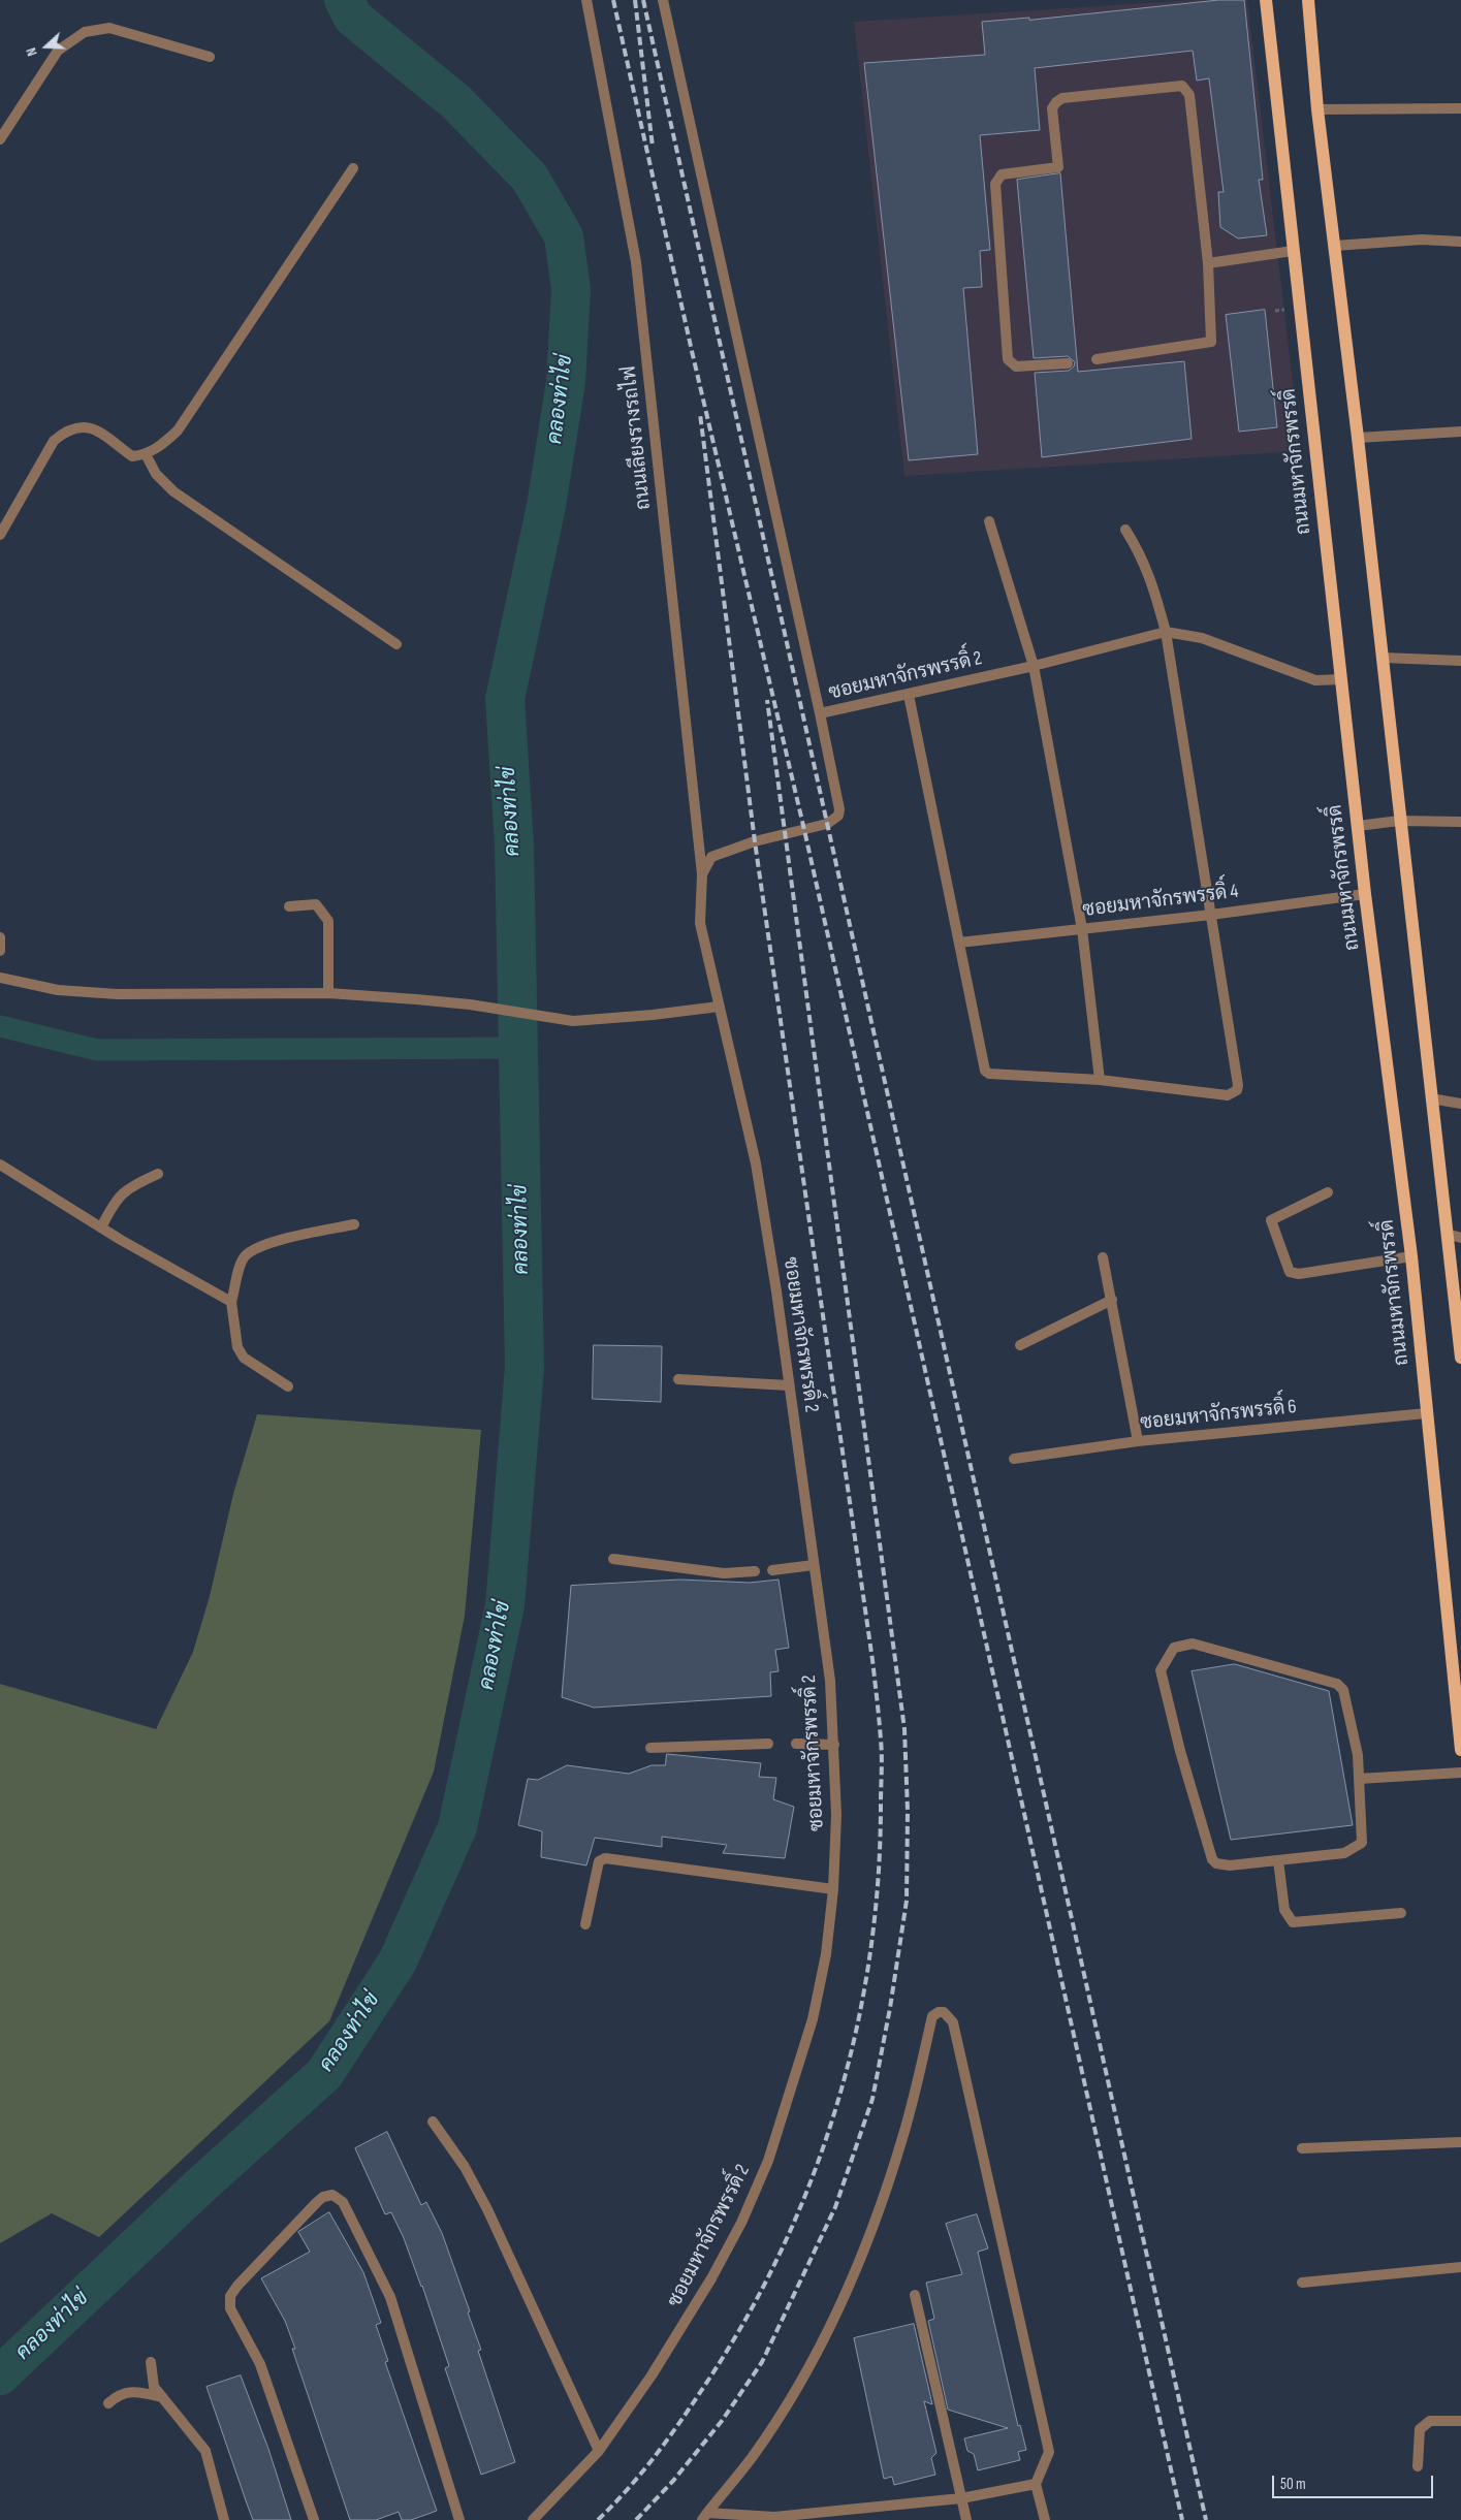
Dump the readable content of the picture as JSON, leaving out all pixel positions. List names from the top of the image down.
{
  "streets": {
    "main road": ["ถนนมหาจักรพรรดิ์"],
    "street": [
      "ถนนเลียงรางรถไฟ",
      "ซอยมหาจักรพรรดิ์ 2",
      "ซอยมหาจักรพรรดิ์ 4",
      "ซอยมหาจักรพรรดิ์ 6"
    ]
  },
  "crossings": [
    ["ถนนเลียงรางรถไฟ", "ซอยมหาจักรพรรดิ์ 2"],
    ["ถนนมหาจักรพรรดิ์", "ซอยมหาจักรพรรดิ์ 2"],
    ["ถนนมหาจักรพรรดิ์", "ซอยมหาจักรพรรดิ์ 4"],
    ["ถนนมหาจักรพรรดิ์", "ซอยมหาจักรพรรดิ์ 6"]
  ],
  "water": ["คลองท่าไข่"],
  "scale_bar": "50 m",
  "north": "left"
}
